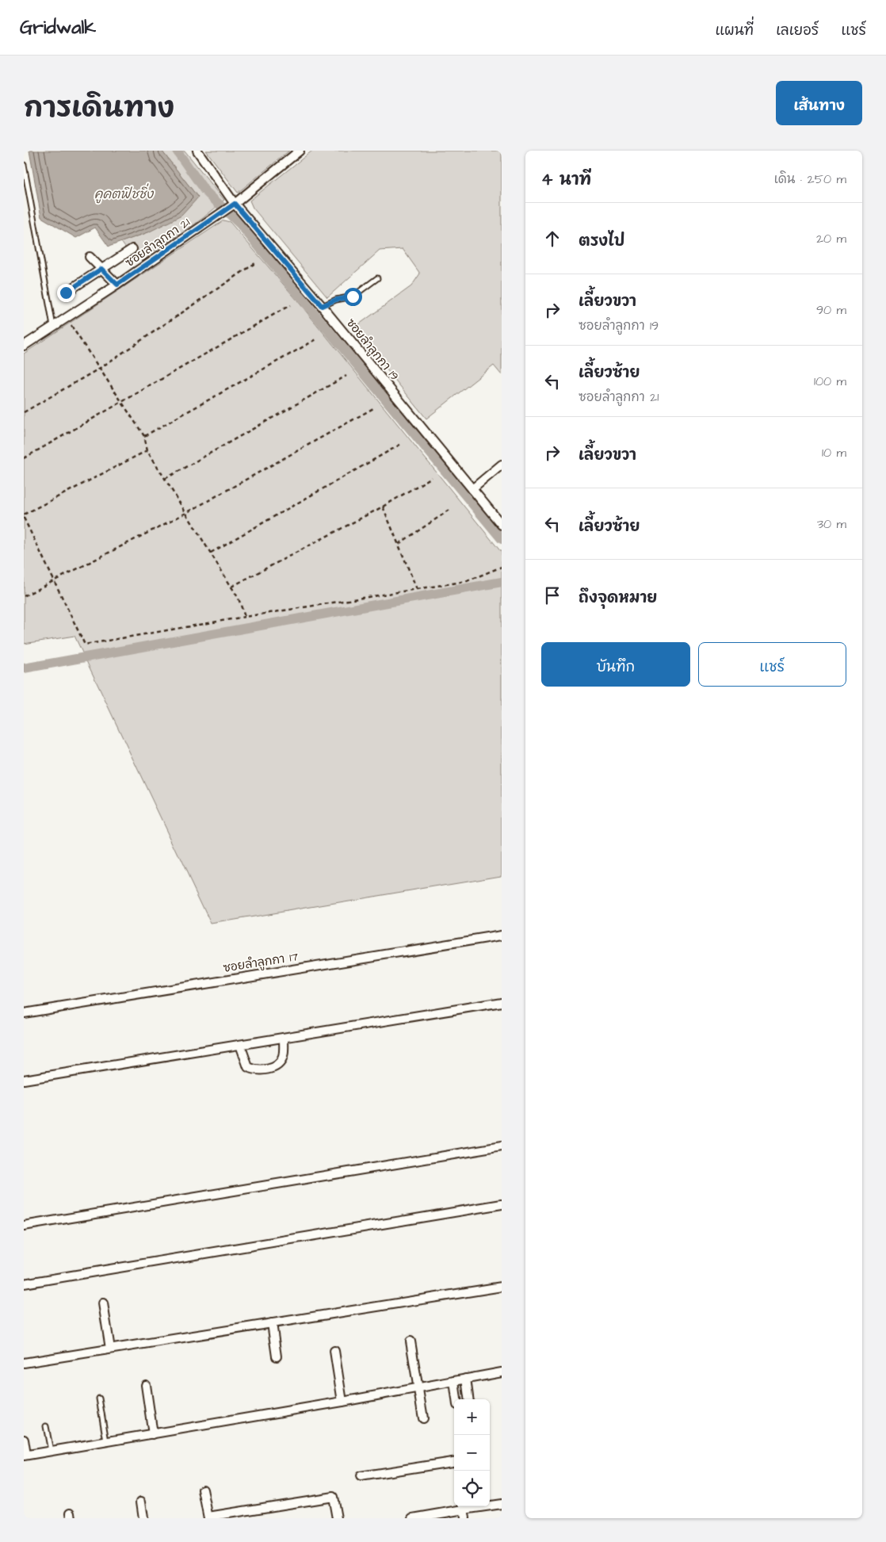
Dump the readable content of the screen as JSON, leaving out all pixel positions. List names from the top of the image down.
{
  "streets": {
    "street": ["ซอยลำลูกกา 21", "ซอยลำลูกกา 19", "ซอยลำลูกกา 17"]
  },
  "crossings": [
    ["ซอยลำลูกกา 21", "ซอยลำลูกกา 19"]
  ],
  "water": ["คูคตฟิชชิ่ง"],
  "page": {
    "header": "Gridwalk",
    "nav": ["แผนที่", "เลเยอร์", "แชร์"],
    "title": "การเดินทาง",
    "buttons": [
      "เส้นทาง",
      ["บันทึก", "แชร์"]
    ],
    "heading": ["4 นาที", "เดิน · 250 m"],
    "list": [
      ["ตรงไป", "20 m"],
      ["เลี้ยวขวา", "ซอยลำลูกกา 19", "90 m"],
      ["เลี้ยวซ้าย", "ซอยลำลูกกา 21", "100 m"],
      ["เลี้ยวขวา", "10 m"],
      ["เลี้ยวซ้าย", "30 m"],
      "ถึงจุดหมาย"
    ],
    "map_buttons": ["+", "−"]
  }
}
